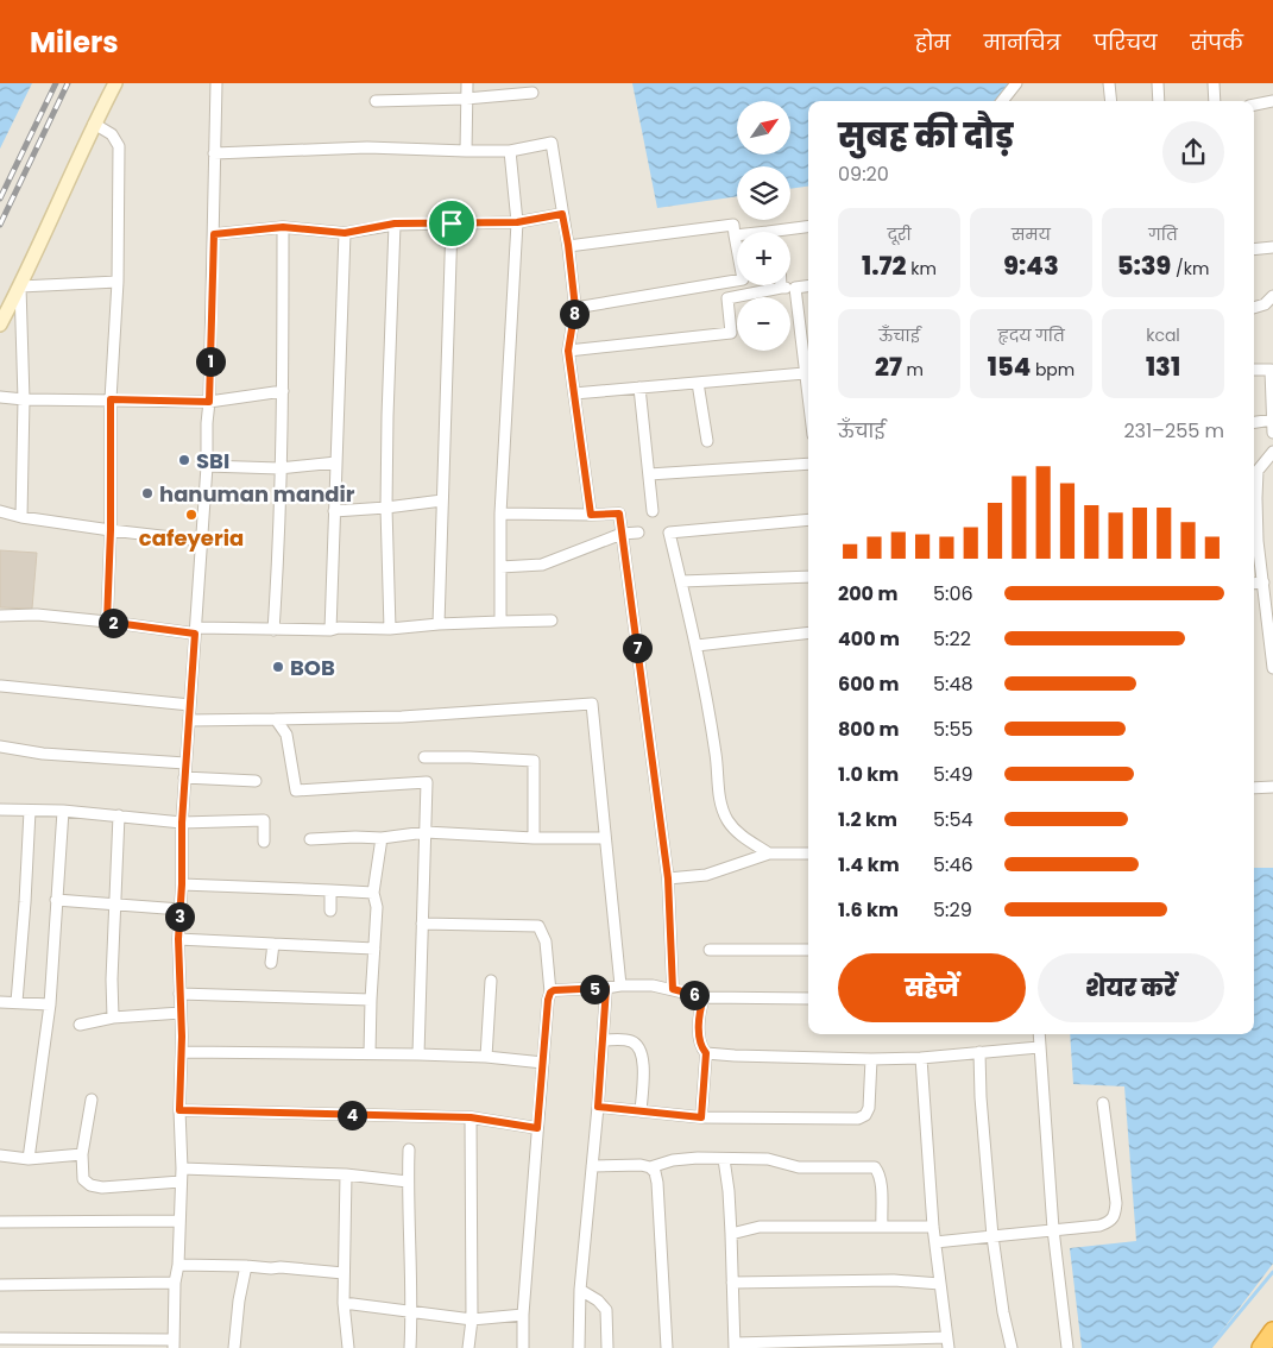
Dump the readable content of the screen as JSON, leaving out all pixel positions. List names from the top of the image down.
{
  "places": [
    "SBI",
    "hanuman mandir",
    "cafeyeria",
    "BOB"
  ],
  "north": "top right",
  "page": {
    "header": "Milers",
    "nav": [
      "होम",
      "मानचित्र",
      "परिचय",
      "संपर्क"
    ],
    "map_buttons": ["+", "−"],
    "heading": ["सुबह की दौड़", "09:20"],
    "stats": [
      ["दूरी", "1.72 km"],
      ["समय", "9:43"],
      ["गति", "5:39 /km"],
      ["ऊँचाई", "27 m"],
      ["हृदय गति", "154 bpm"],
      ["kcal", "131"]
    ],
    "pins": [
      "8",
      "1",
      "2",
      "7",
      "3",
      "5",
      "6",
      "4"
    ],
    "chart": ["ऊँचाई", "231–255 m"],
    "list": [
      {
        "name": "200 m",
        "note": "5:06"
      },
      {
        "name": "400 m",
        "note": "5:22"
      },
      {
        "name": "600 m",
        "note": "5:48"
      },
      {
        "name": "800 m",
        "note": "5:55"
      },
      {
        "name": "1.0 km",
        "note": "5:49"
      },
      {
        "name": "1.2 km",
        "note": "5:54"
      },
      {
        "name": "1.4 km",
        "note": "5:46"
      },
      {
        "name": "1.6 km",
        "note": "5:29"
      }
    ],
    "buttons": ["सहेजें", "शेयर करें"]
  }
}
